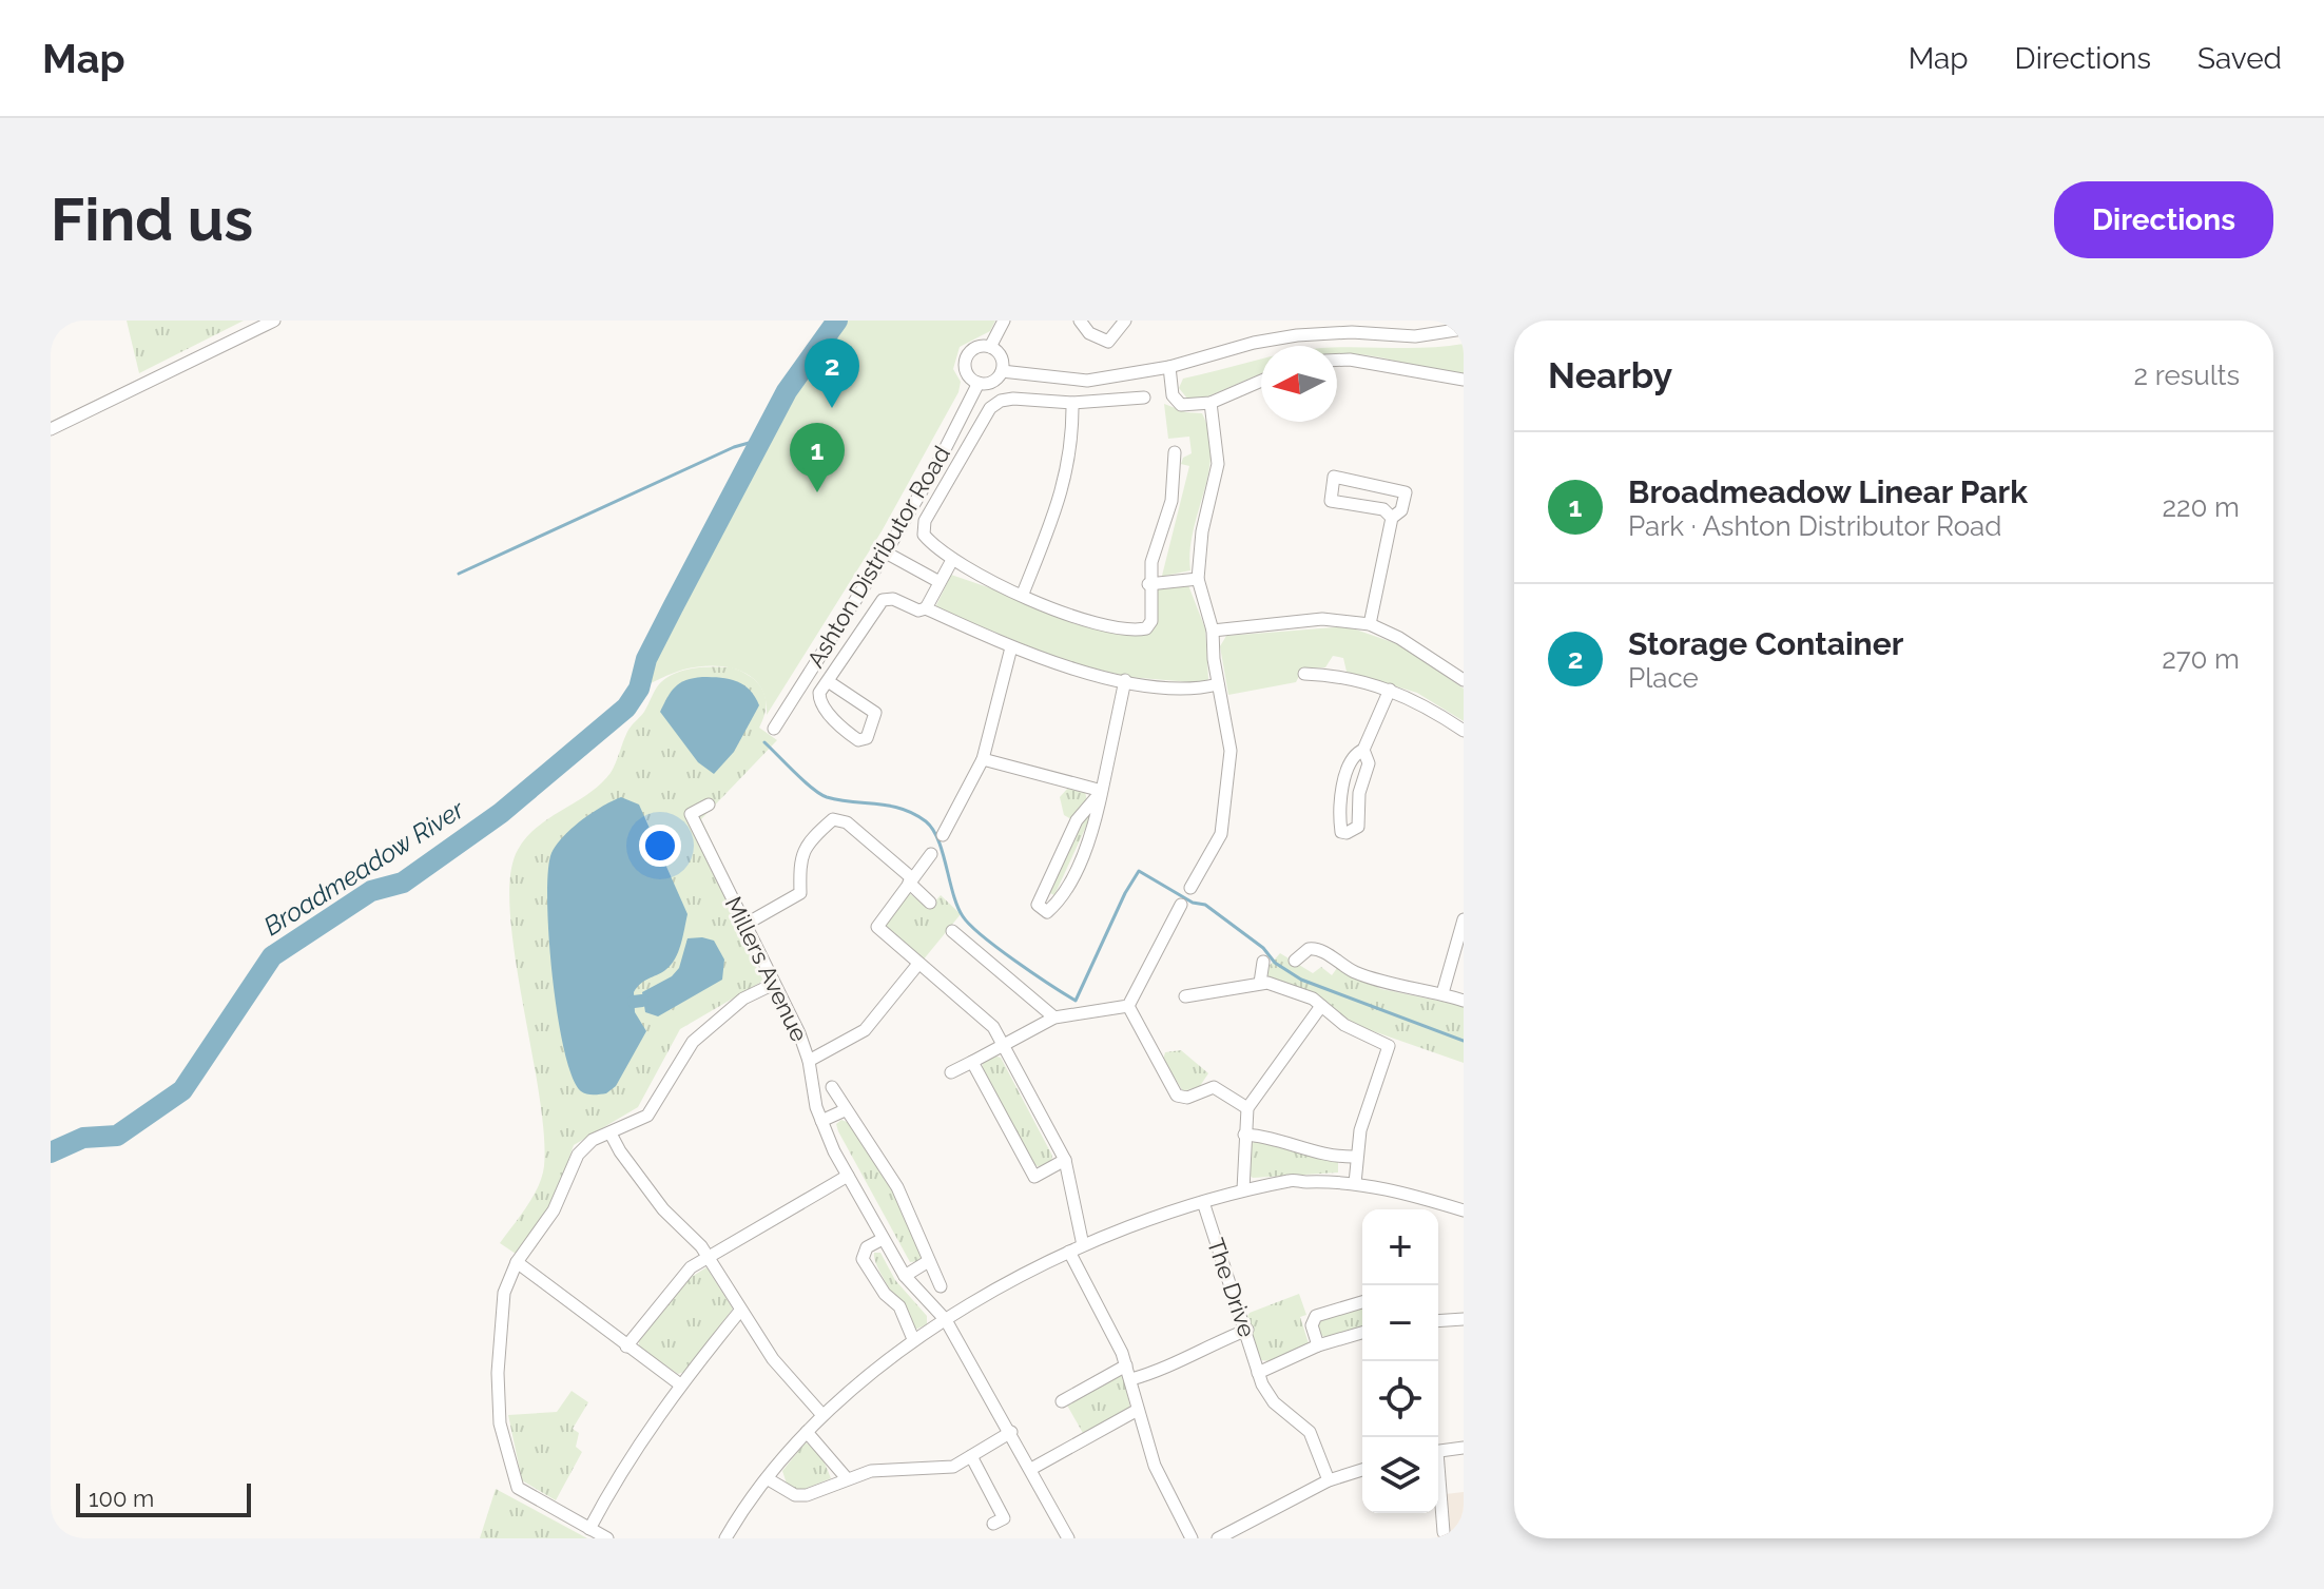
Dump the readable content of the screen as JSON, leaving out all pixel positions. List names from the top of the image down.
{
  "streets": {
    "street": ["Ashton Distributor Road", "Millers Avenue", "The Drive"]
  },
  "water": ["Broadmeadow River"],
  "scale_bar": "100 m",
  "north": "left",
  "page": {
    "header": "Map",
    "nav": ["Map", "Directions", "Saved"],
    "buttons": "Directions",
    "title": "Find us",
    "heading": ["Nearby", "2 results"],
    "pins": ["2", "1"],
    "list": [
      {
        "mark": "1",
        "name": "Broadmeadow Linear Park",
        "note": "Park · Ashton Distributor Road",
        "value": "220 m"
      },
      {
        "mark": "2",
        "name": "Storage Container",
        "note": "Place",
        "value": "270 m"
      }
    ],
    "map_buttons": ["+", "−"],
    "scale": "100 m"
  }
}
